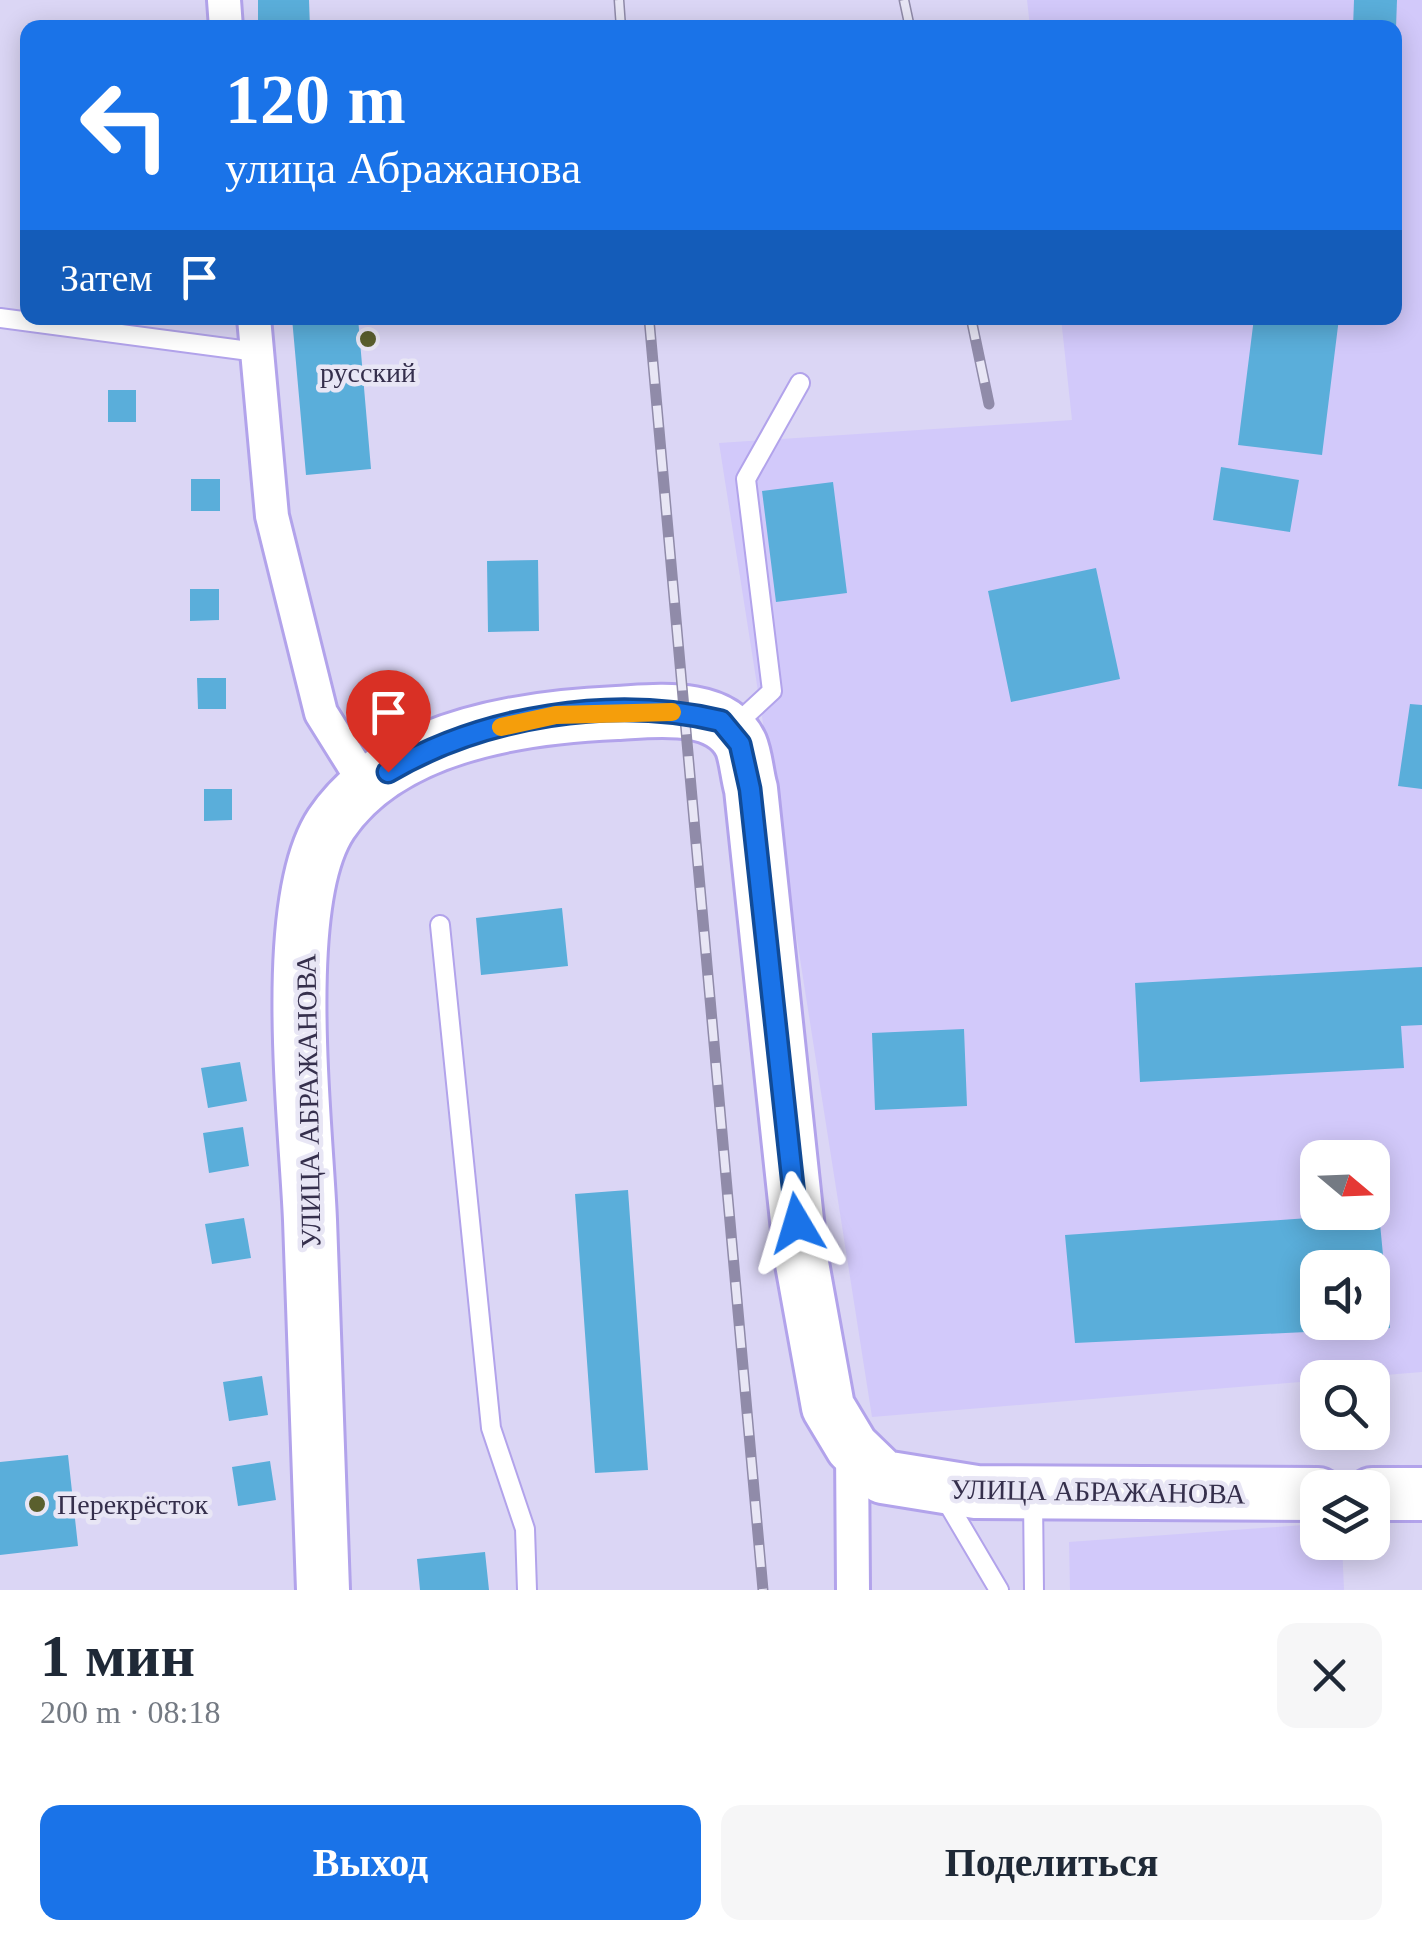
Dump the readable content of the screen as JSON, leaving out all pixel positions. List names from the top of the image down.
{
  "streets": {
    "main road": ["УЛИЦА АБРАЖАНОВА"]
  },
  "places": ["русский", "Перекрёсток"],
  "north": "right",
  "page": {
    "turn": ["120 m", "улица Абражанова"],
    "then": "Затем",
    "heading": ["1 мин", "200 m · 08:18"],
    "buttons": ["Выход", "Поделиться"]
  }
}
